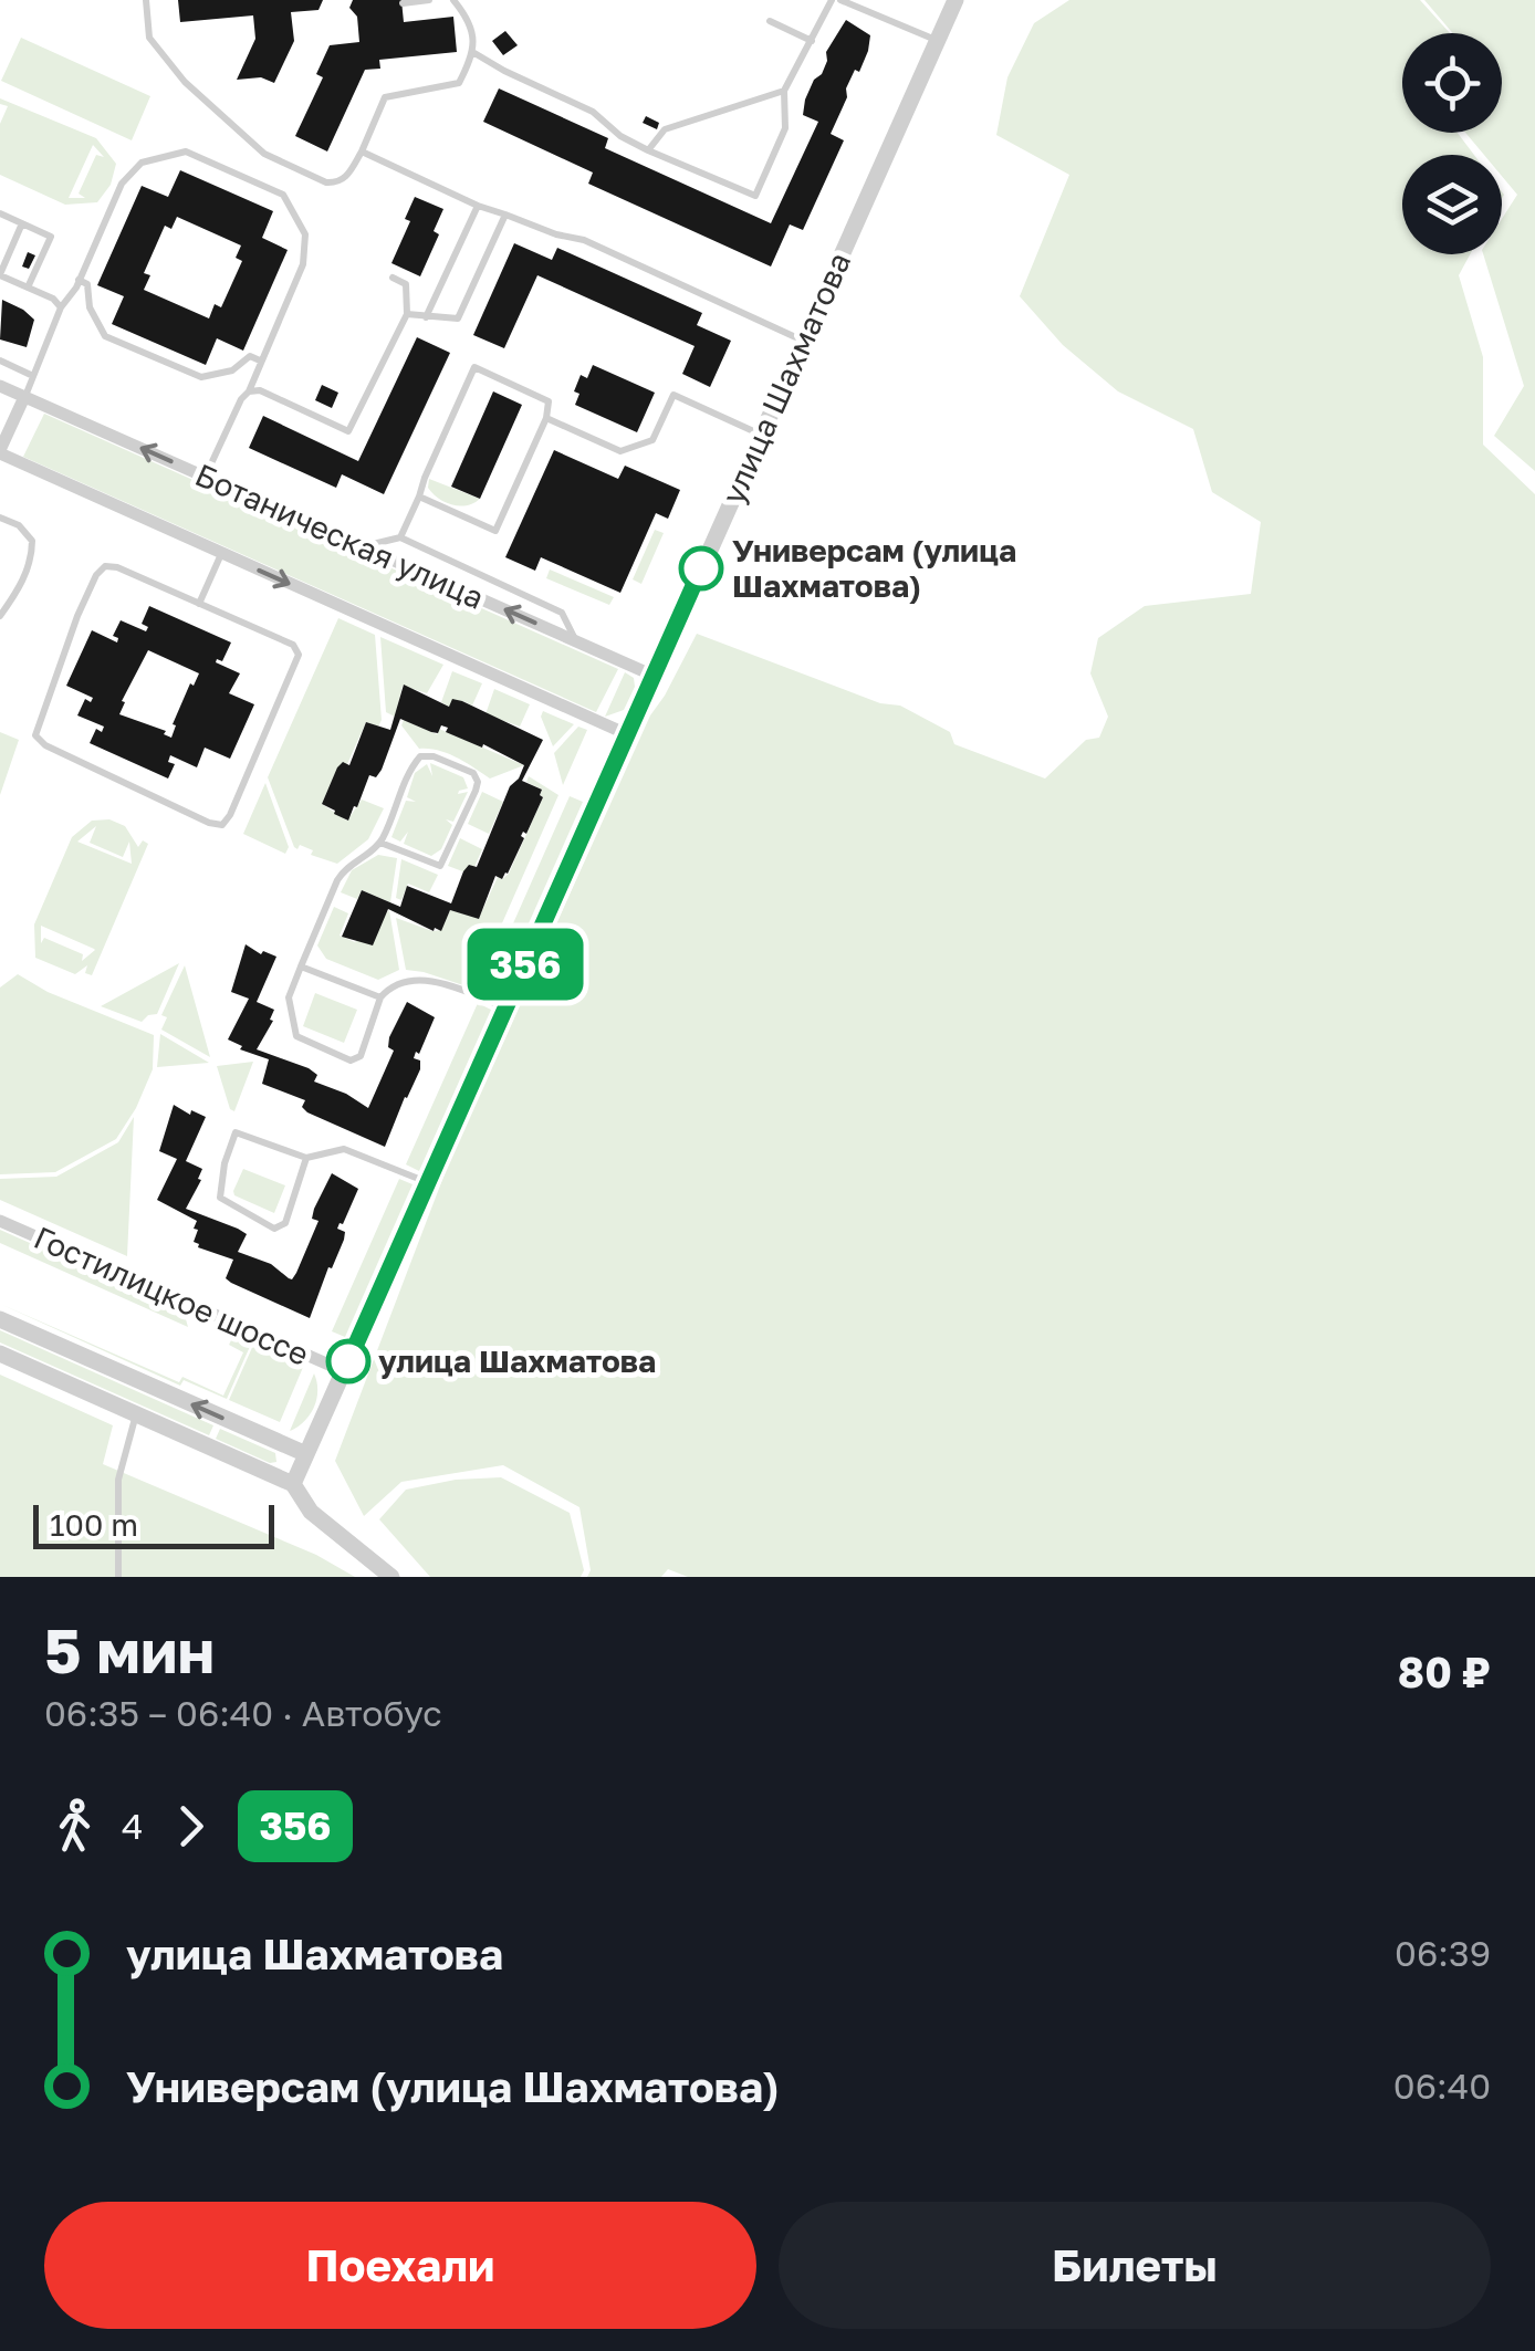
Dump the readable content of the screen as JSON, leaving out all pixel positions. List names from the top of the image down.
{
  "streets": {
    "street": ["улица Шахматова", "Ботаническая улица", "Гостилицкое шоссе"]
  },
  "crossings": [
    ["улица Шахматова", "Ботаническая улица"],
    ["улица Шахматова", "Гостилицкое шоссе"]
  ],
  "places": ["Универсам (улица Шахматова)", "улица Шахматова"],
  "lines": ["bus line 356"],
  "scale_bar": "100 m",
  "page": {
    "on_map": "356",
    "scale": "100 m",
    "heading": ["5 мин", "06:35 – 06:40 · Автобус", "80 ₽"],
    "legs": ["4", "356"],
    "list": [
      {
        "name": "улица Шахматова",
        "value": "06:39"
      },
      {
        "name": "Универсам (улица Шахматова)",
        "value": "06:40"
      }
    ],
    "buttons": ["Поехали", "Билеты"]
  }
}
